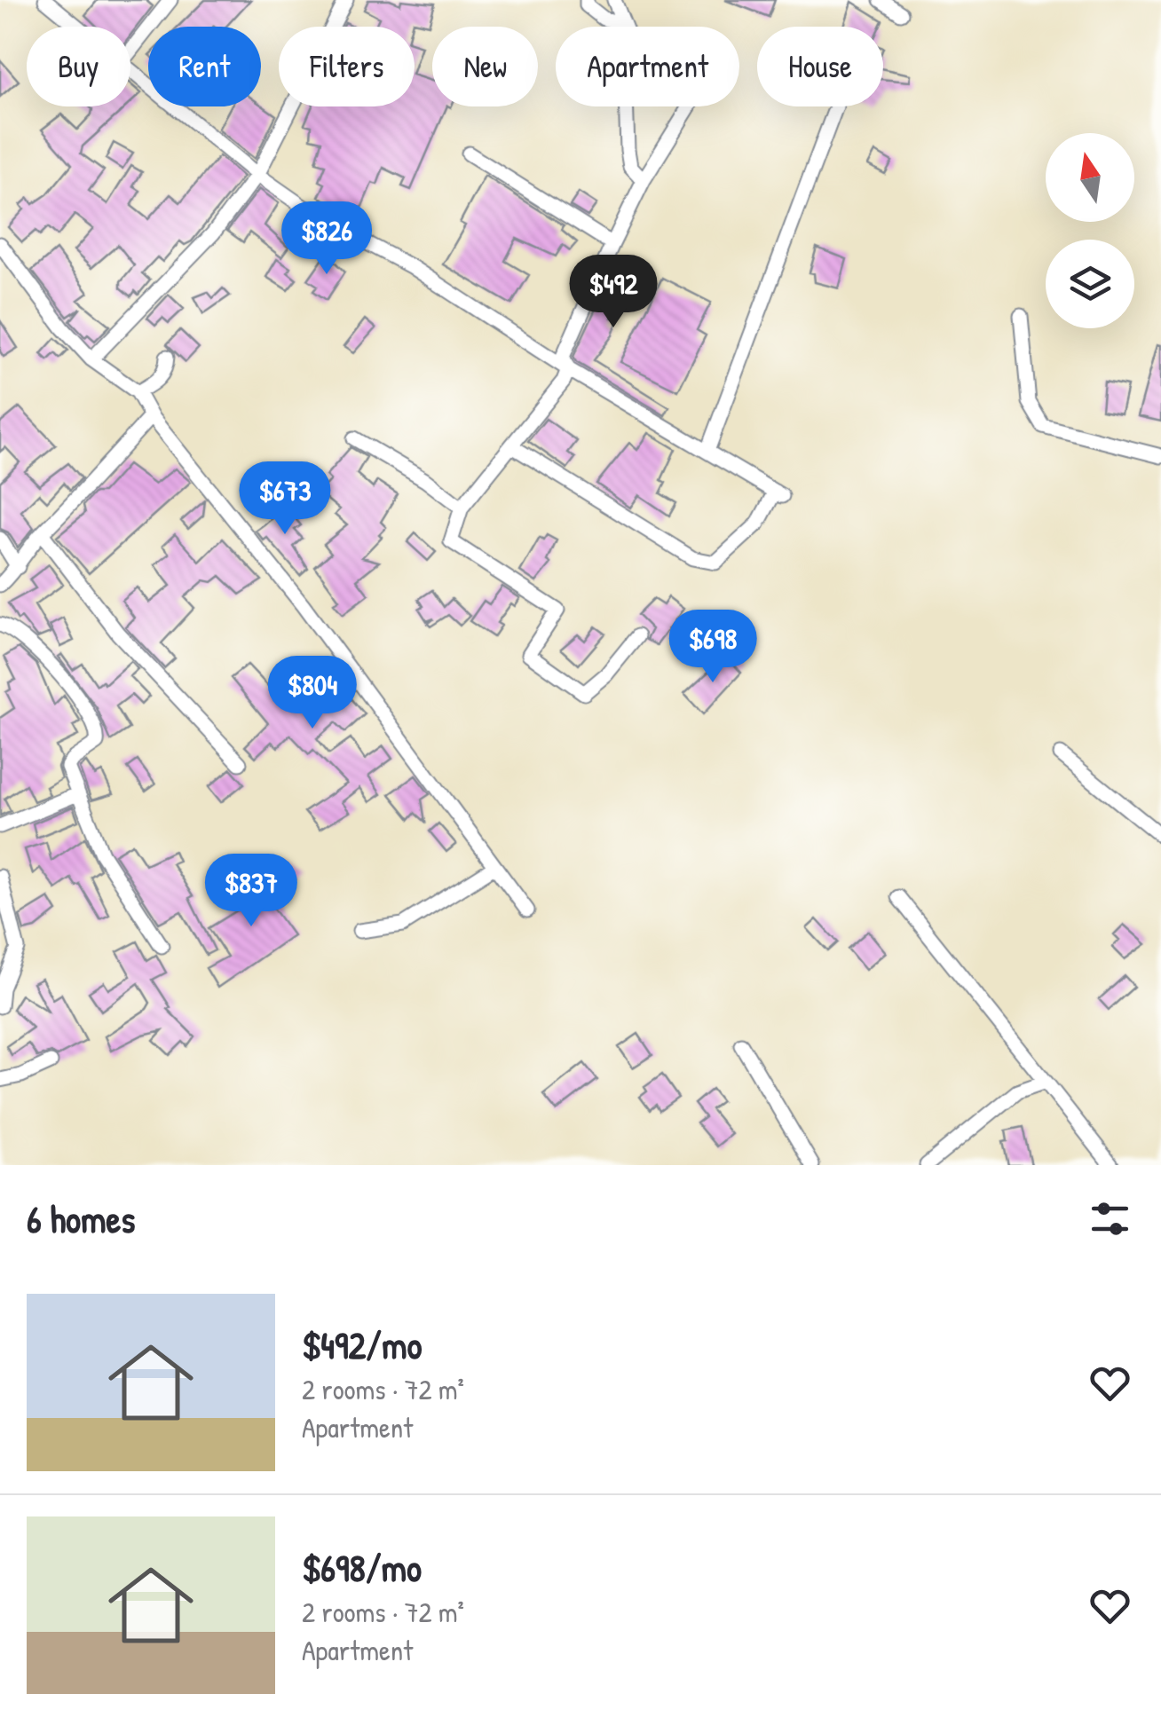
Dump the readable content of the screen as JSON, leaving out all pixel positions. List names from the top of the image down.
{
  "north": "top",
  "page": {
    "chip": [
      "Buy",
      "Rent",
      "Filters",
      "New",
      "Apartment",
      "House"
    ],
    "price": [
      "$826",
      "$492",
      "$673",
      "$698",
      "$804",
      "$837"
    ],
    "heading": "6 homes",
    "list": [
      {
        "name": "$492/mo",
        "note": "2 rooms · 72 m² · Apartment"
      },
      {
        "name": "$698/mo",
        "note": "2 rooms · 72 m² · Apartment"
      }
    ]
  }
}
